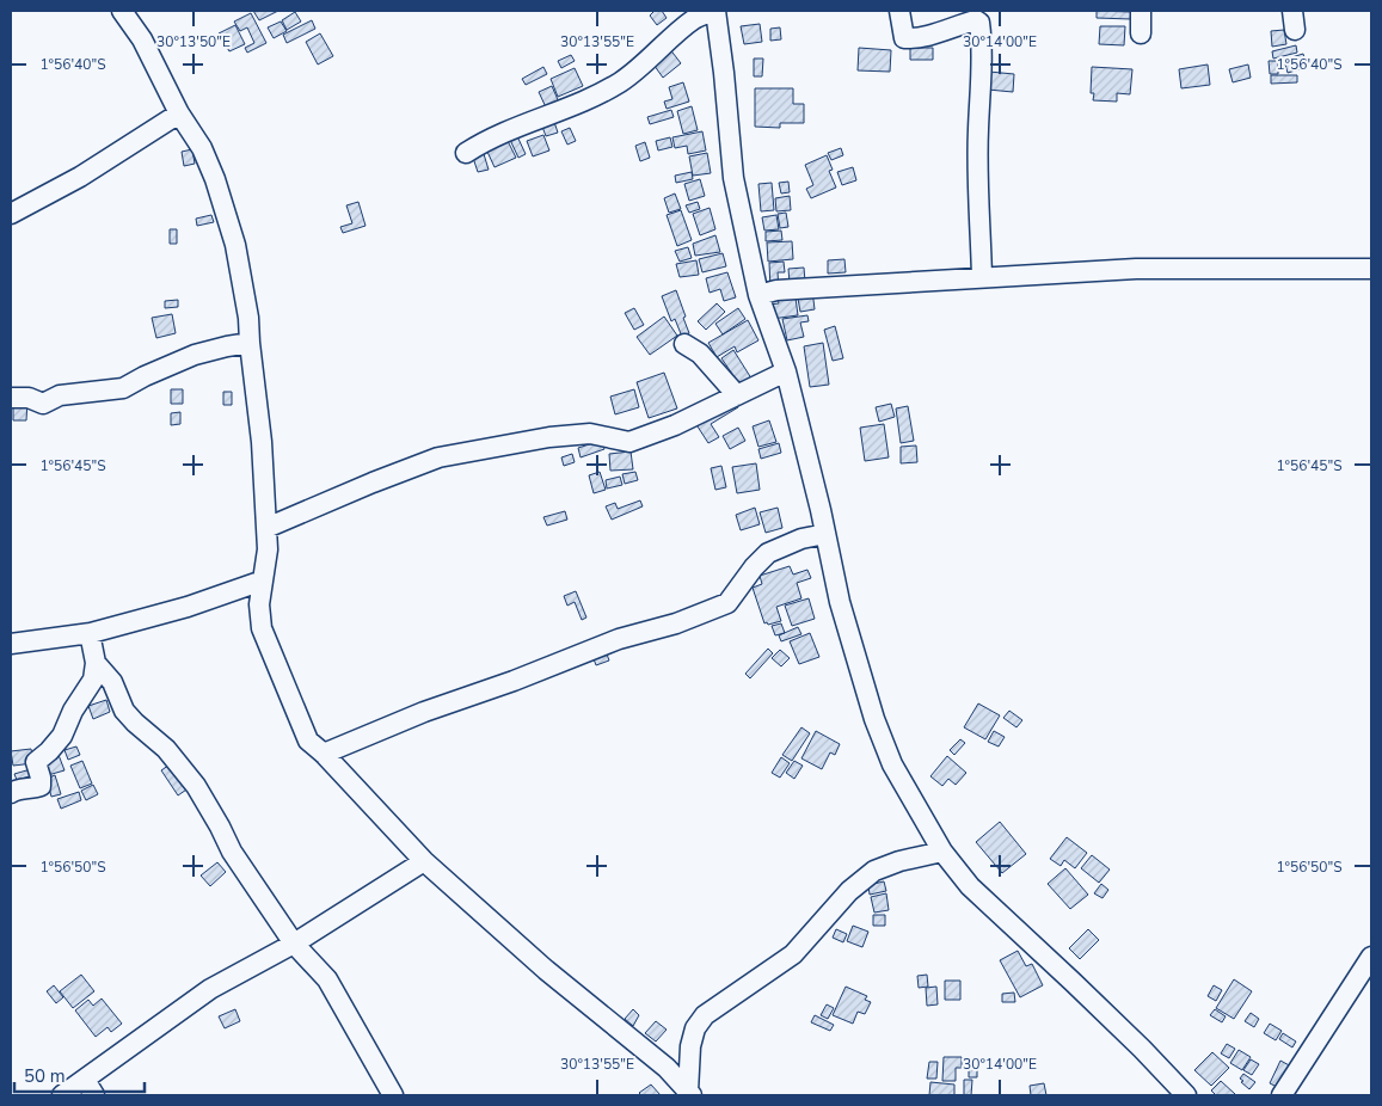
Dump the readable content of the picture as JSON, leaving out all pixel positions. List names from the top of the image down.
{
  "scale_bar": "50 m",
  "coordinates": [
    "30°13'50\"E",
    "30°13'55\"E",
    "30°14'00\"E",
    "1°56'40\"S",
    "1°56'45\"S",
    "1°56'50\"S"
  ]
}
